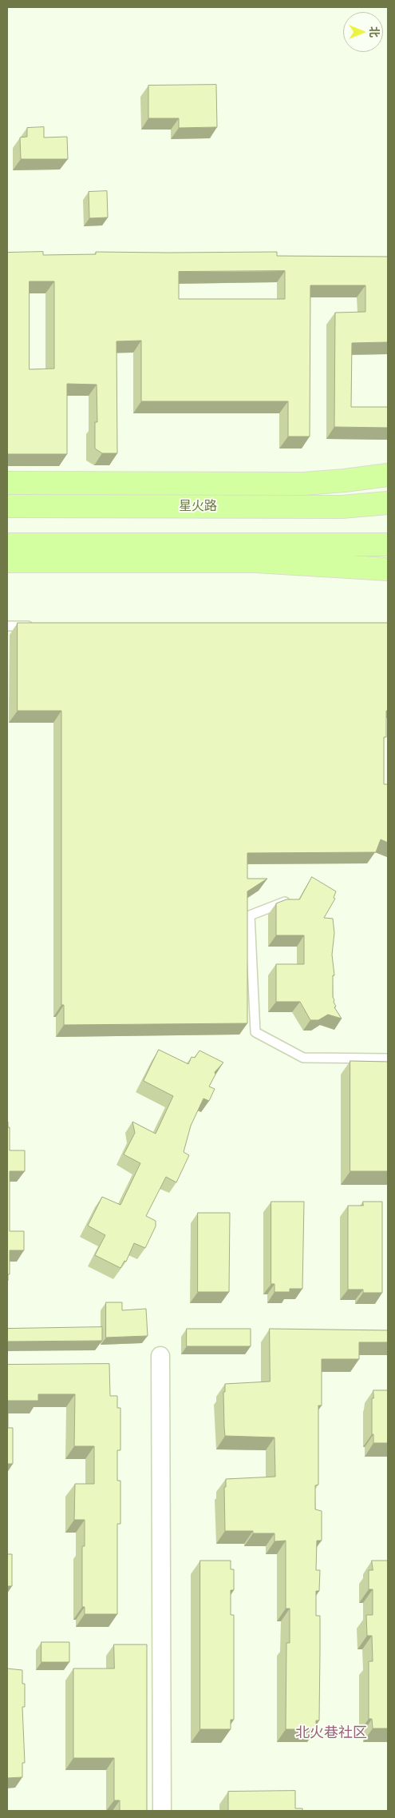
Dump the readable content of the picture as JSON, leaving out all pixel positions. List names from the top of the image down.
{
  "streets": {
    "main road": ["星火路"]
  },
  "districts": ["北火巷社区"],
  "north": "right"
}
